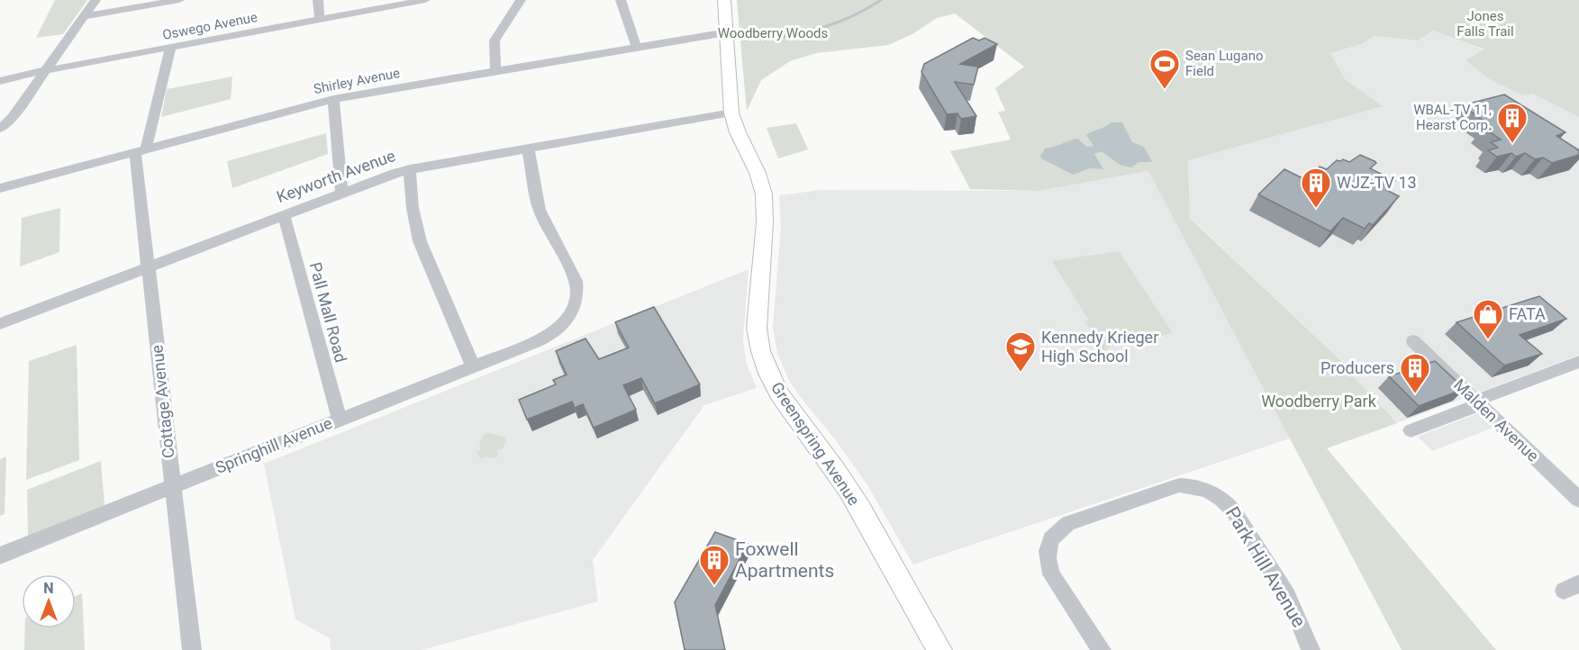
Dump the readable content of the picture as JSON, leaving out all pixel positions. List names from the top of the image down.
{
  "streets": {
    "main road": ["Greenspring Avenue"],
    "street": [
      "Oswego Avenue",
      "Shirley Avenue",
      "Keyworth Avenue",
      "Pall Mall Road",
      "Cottage Avenue",
      "Malden Avenue",
      "Springhill Avenue",
      "Park Hill Avenue"
    ]
  },
  "crossings": [
    ["Oswego Avenue", "Cottage Avenue"],
    ["Shirley Avenue", "Cottage Avenue"],
    ["Shirley Avenue", "Greenspring Avenue"],
    ["Keyworth Avenue", "Pall Mall Road"],
    ["Keyworth Avenue", "Cottage Avenue"],
    ["Keyworth Avenue", "Greenspring Avenue"],
    ["Keyworth Avenue", "Springhill Avenue"],
    ["Pall Mall Road", "Springhill Avenue"],
    ["Cottage Avenue", "Springhill Avenue"]
  ],
  "parks": ["Jones Falls Trail", "Woodberry Woods", "Woodberry Park"],
  "places": {
    "sports": ["Sean Lugano Field"],
    "building": [
      "WBAL-TV 11, Hearst Corp.",
      "WJZ-TV 13",
      "Producers",
      "Foxwell Apartments"
    ],
    "shop": ["FATA"],
    "school or university": ["Kennedy Krieger High School"]
  },
  "north": "top"
}
